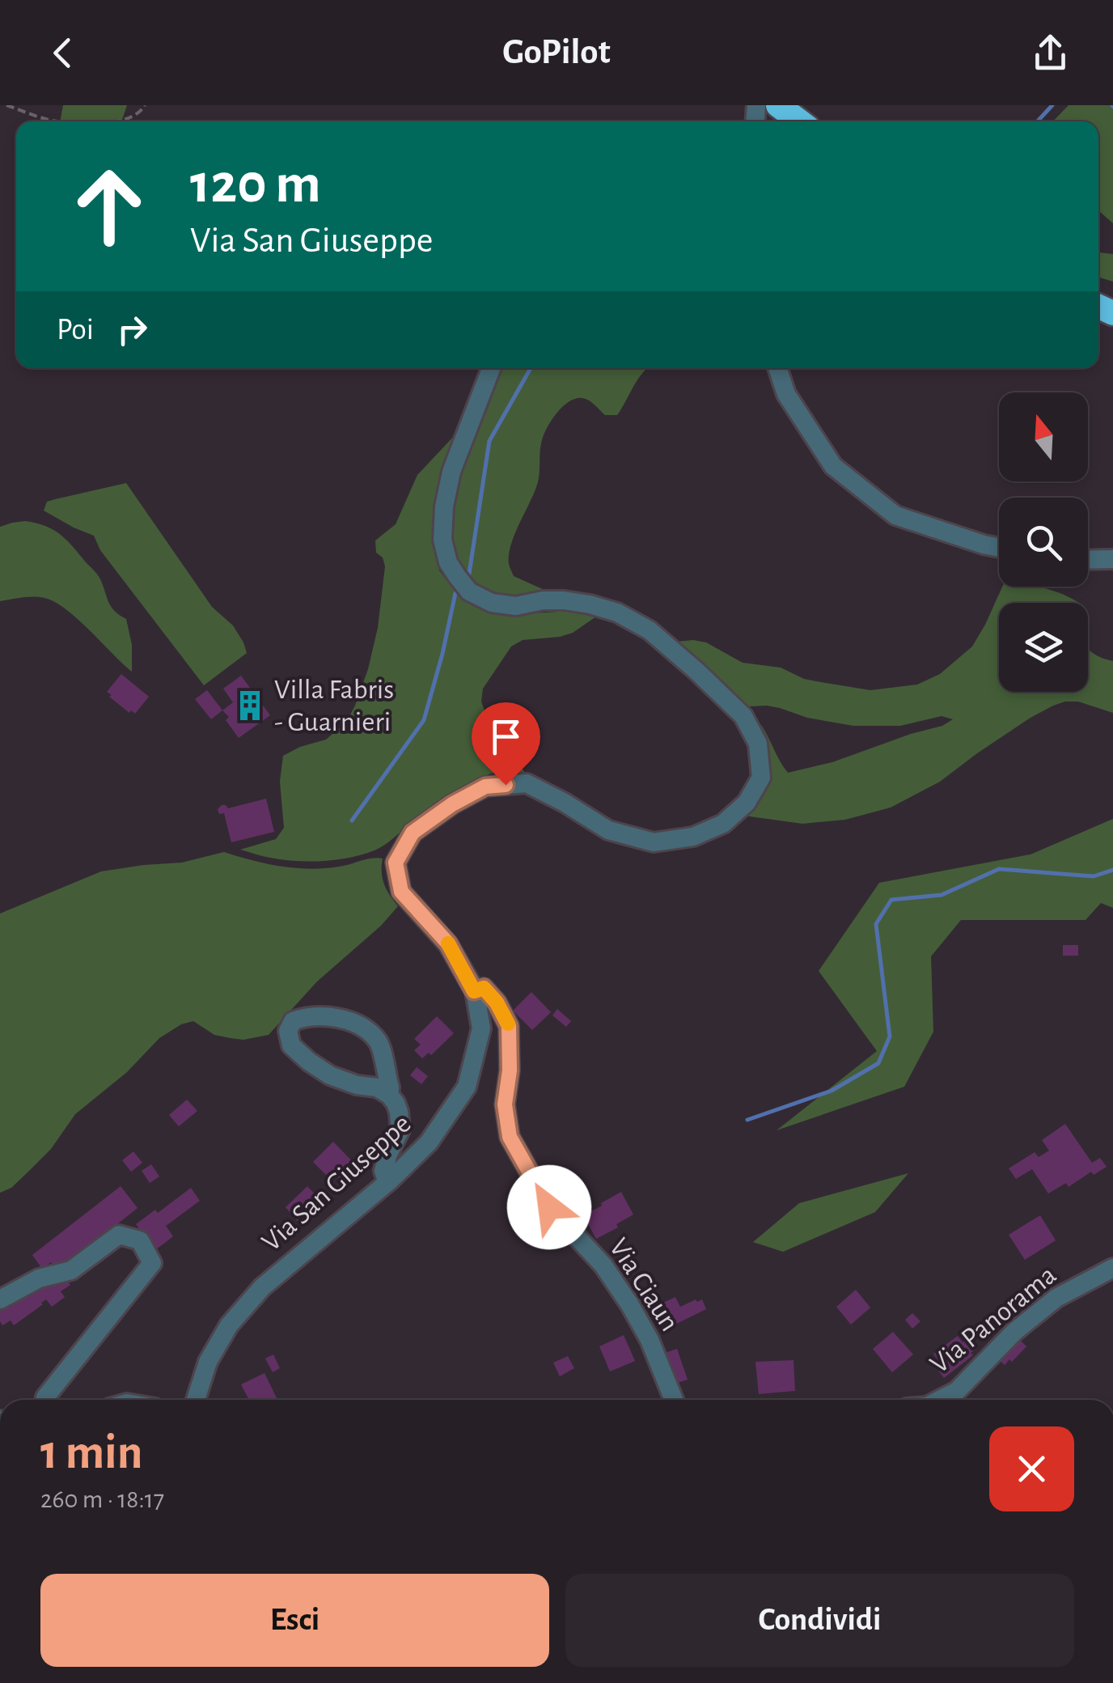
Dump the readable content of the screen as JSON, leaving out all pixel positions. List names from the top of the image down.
{
  "streets": {
    "street": ["Via San Giuseppe", "Via Ciaun", "Via Panorama"]
  },
  "crossings": [
    ["Via San Giuseppe", "Via Ciaun"]
  ],
  "places": {
    "building": ["Villa Fabris - Guarnieri"]
  },
  "north": "top",
  "page": {
    "header": "GoPilot",
    "turn": ["120 m", "Via San Giuseppe"],
    "then": "Poi",
    "heading": ["1 min", "260 m · 18:17"],
    "buttons": ["Esci", "Condividi"]
  }
}
